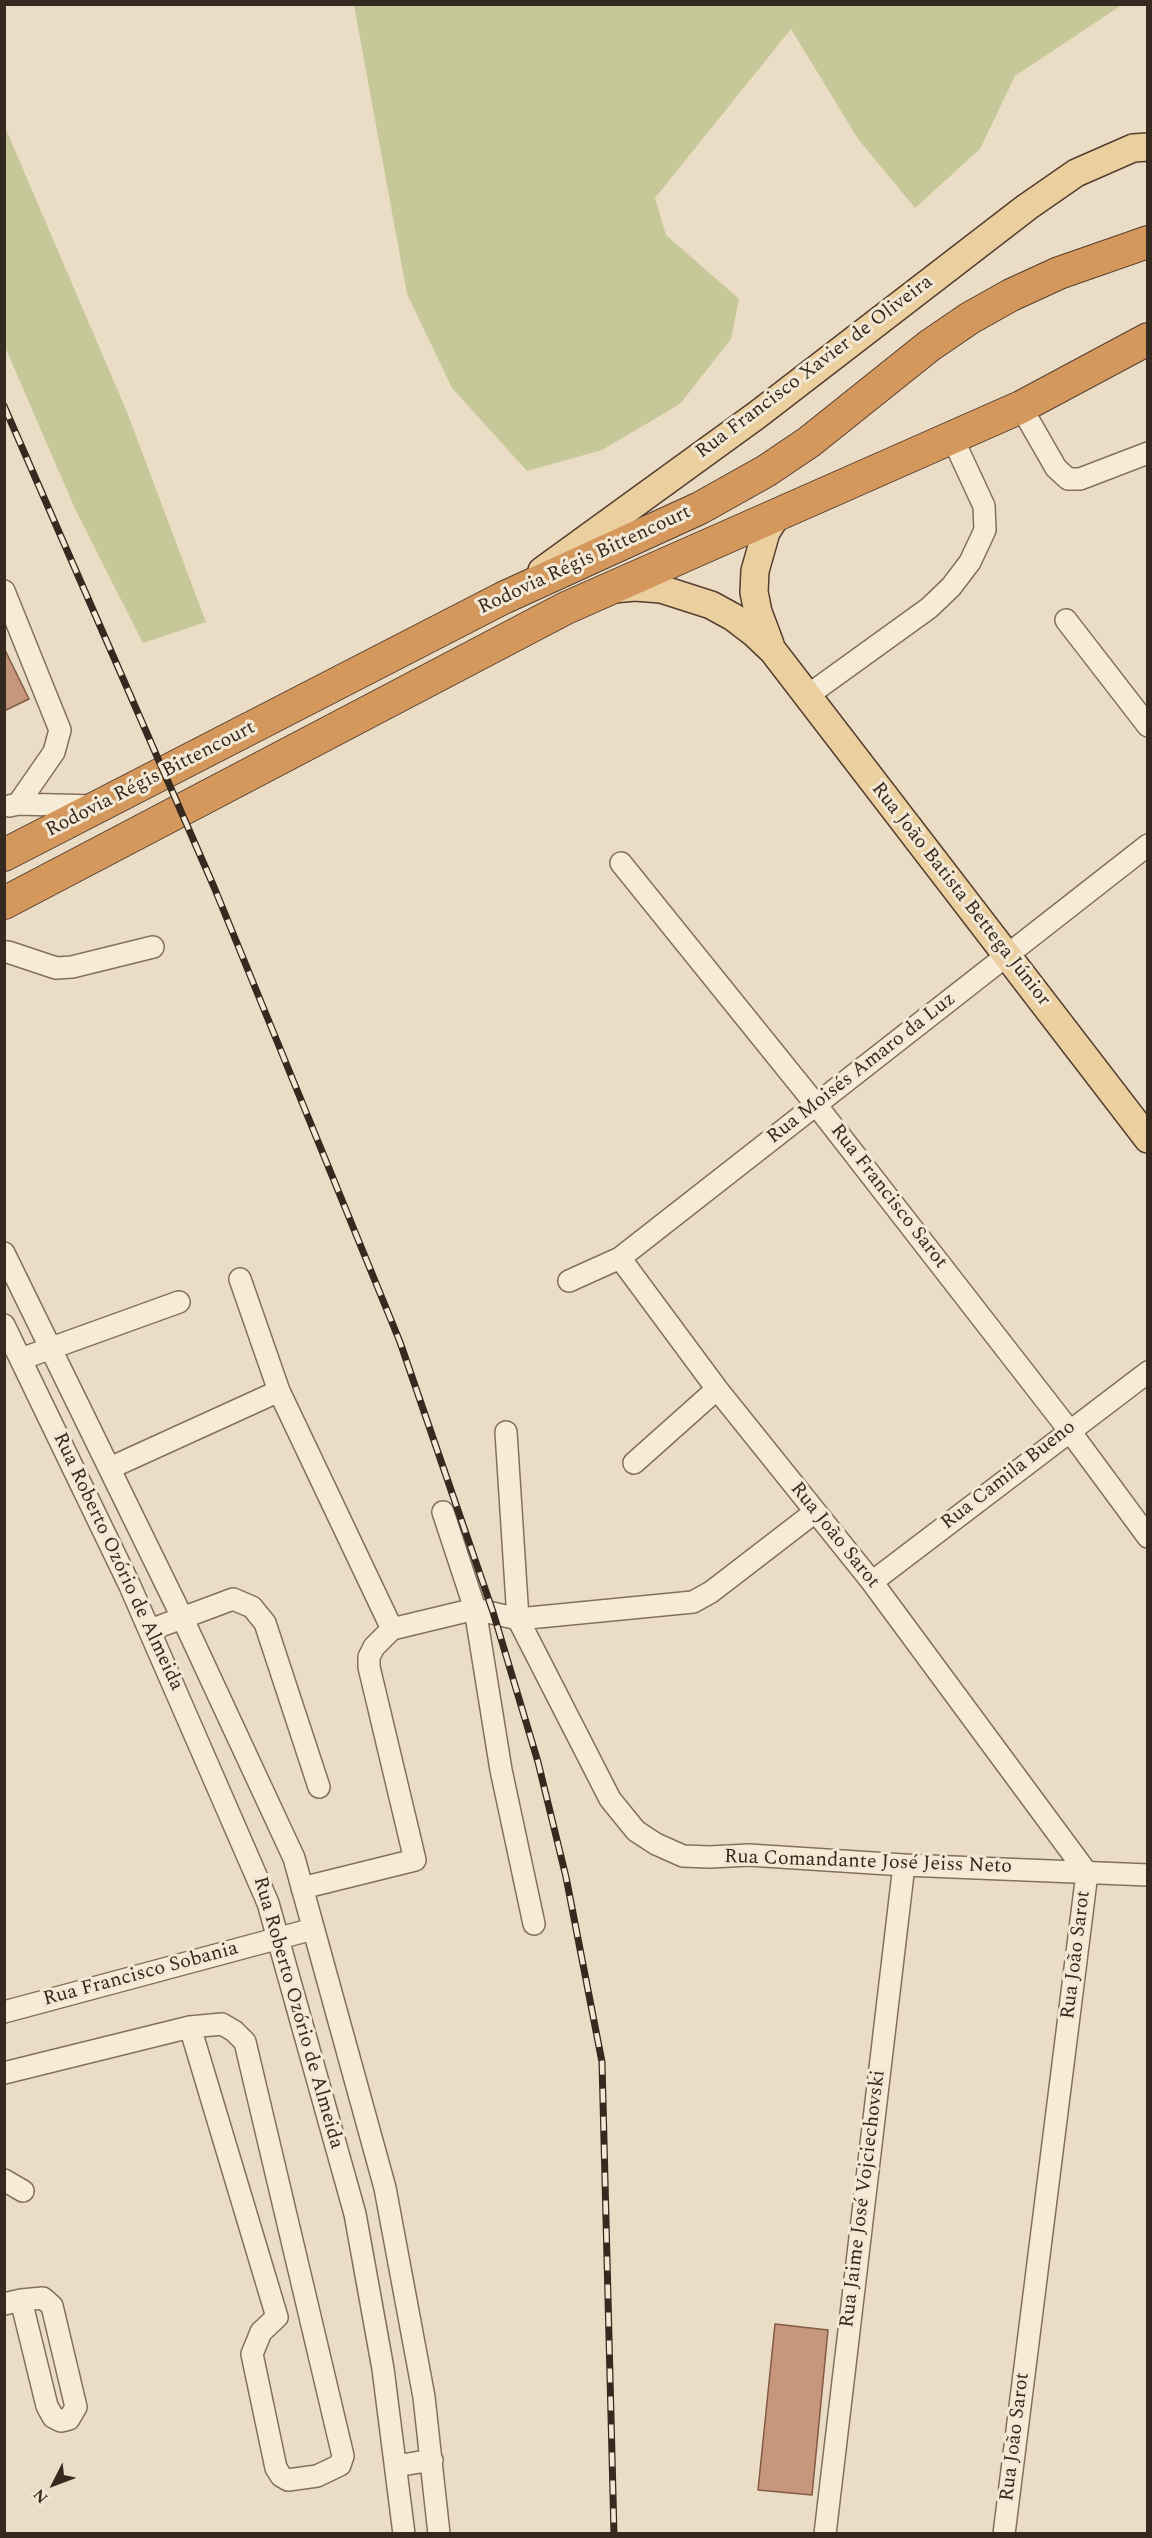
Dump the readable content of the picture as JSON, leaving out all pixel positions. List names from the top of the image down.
{
  "streets": {
    "highway": ["Rodovia Régis Bittencourt"],
    "main road": ["Rua Francisco Xavier de Oliveira", "Rua João Batista Bettega Júnior"],
    "street": [
      "Rua Moisés Amaro da Luz",
      "Rua Francisco Sarot",
      "Rua Camila Bueno",
      "Rua João Sarot",
      "Rua Roberto Ozório de Almeida",
      "Rua Comandante José Jeiss Neto",
      "Rua Francisco Sobania",
      "Rua Jaime José Vojciechovski"
    ]
  },
  "crossings": [
    ["Rua Francisco Xavier de Oliveira", "Rodovia Régis Bittencourt"],
    ["Rodovia Régis Bittencourt", "Rua João Batista Bettega Júnior"],
    ["Rua João Batista Bettega Júnior", "Rua Moisés Amaro da Luz"],
    ["Rua Moisés Amaro da Luz", "Rua Francisco Sarot"],
    ["Rua Moisés Amaro da Luz", "Rua João Sarot"],
    ["Rua Francisco Sarot", "Rua Camila Bueno"],
    ["Rua Camila Bueno", "Rua João Sarot"],
    ["Rua João Sarot", "Rua Comandante José Jeiss Neto"],
    ["Rua Roberto Ozório de Almeida", "Rua Francisco Sobania"],
    ["Rua Comandante José Jeiss Neto", "Rua Jaime José Vojciechovski"]
  ],
  "north": "bottom left"
}
